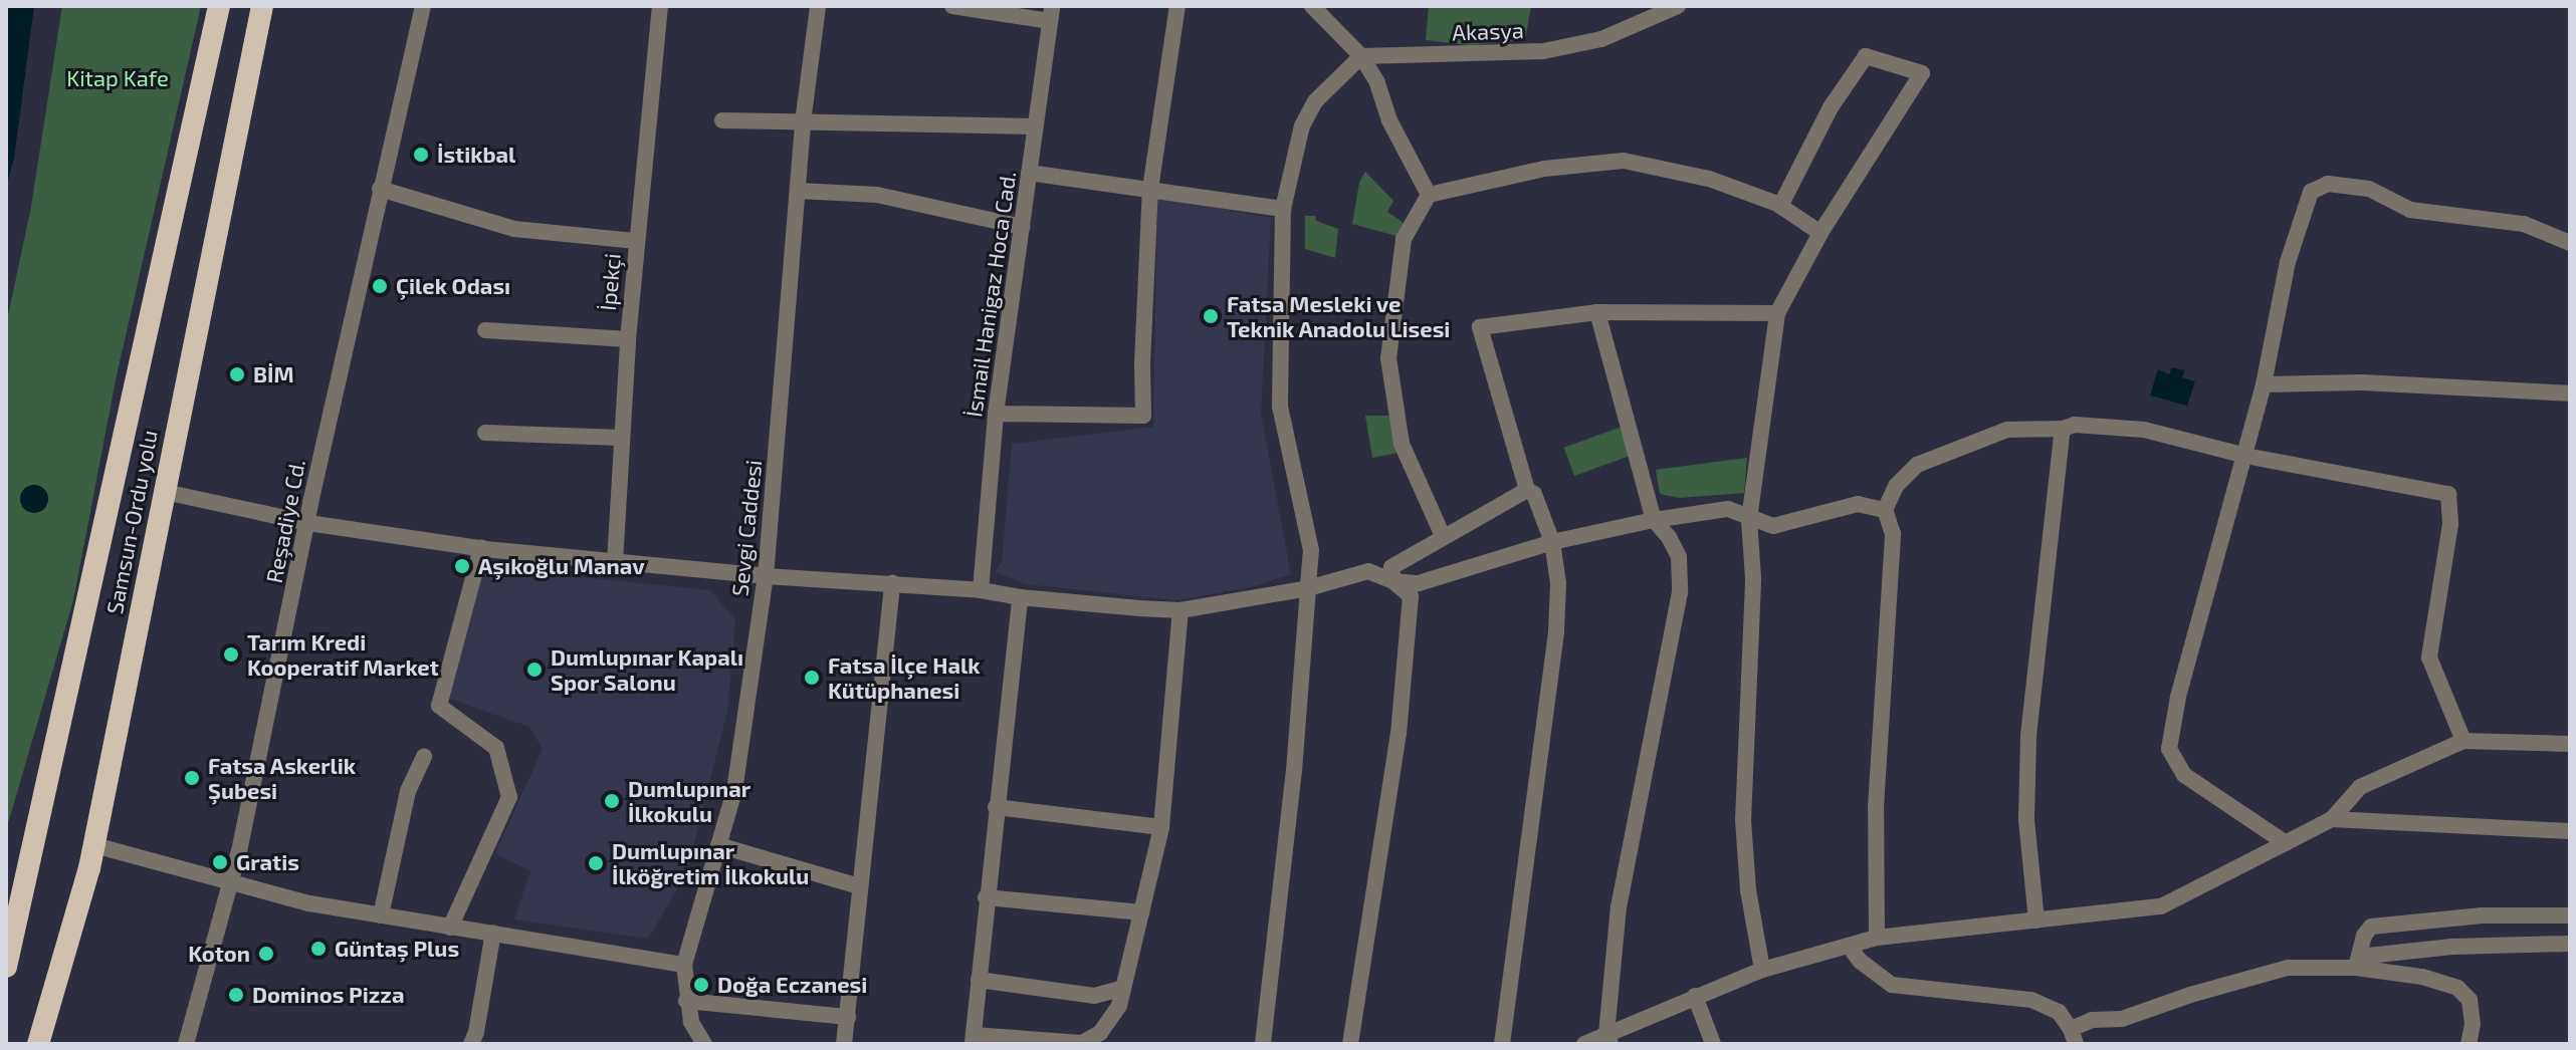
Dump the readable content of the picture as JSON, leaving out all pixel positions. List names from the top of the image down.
{
  "streets": {
    "highway": ["Samsun-Ordu yolu"],
    "street": [
      "Akasya",
      "İpekçi",
      "İsmail Hanigaz Hoca Cad.",
      "Reşadiye Cd.",
      "Sevgi Caddesi"
    ]
  },
  "parks": ["Kitap Kafe"],
  "places": [
    "İstikbal",
    "Çilek Odası",
    "Fatsa Mesleki ve Teknik Anadolu Lisesi",
    "BİM",
    "Aşıkoğlu Manav",
    "Tarım Kredi Kooperatif Market",
    "Dumlupınar Kapalı Spor Salonu",
    "Fatsa İlçe Halk Kütüphanesi",
    "Fatsa Askerlik Şubesi",
    "Dumlupınar İlkokulu",
    "Gratis",
    "Dumlupınar İlköğretim İlkokulu",
    "Güntaş Plus",
    "Koton",
    "Doğa Eczanesi",
    "Dominos Pizza"
  ]
}
